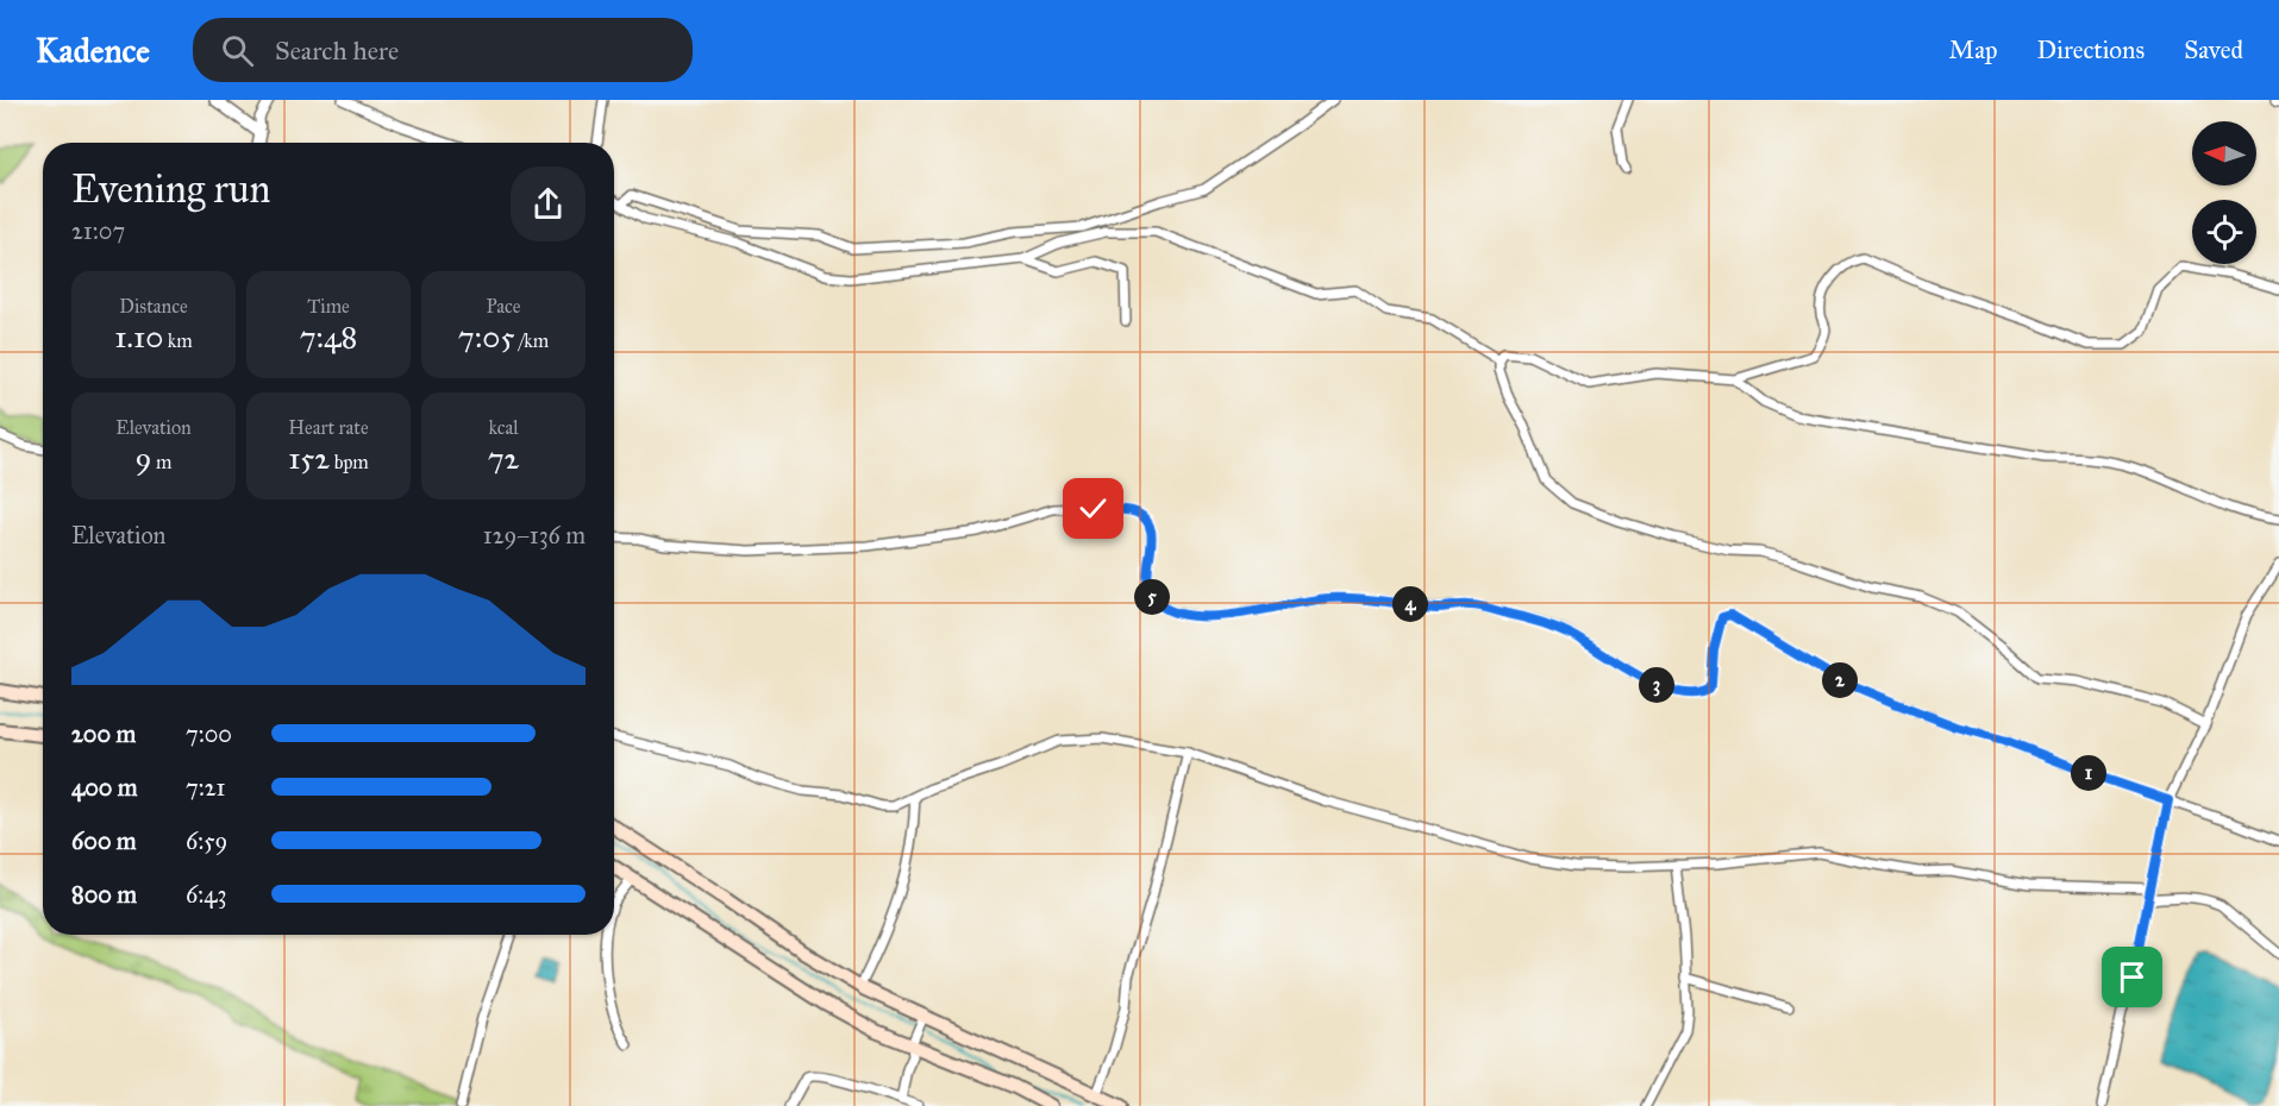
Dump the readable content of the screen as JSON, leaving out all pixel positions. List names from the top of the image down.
{
  "north": "left",
  "page": {
    "header": "Kadence",
    "search": "Search here",
    "nav": ["Map", "Directions", "Saved"],
    "heading": ["Evening run", "21:07"],
    "stats": [
      ["Distance", "1.10 km"],
      ["Time", "7:48"],
      ["Pace", "7:05 /km"],
      ["Elevation", "9 m"],
      ["Heart rate", "152 bpm"],
      ["kcal", "72"]
    ],
    "chart": ["Elevation", "129–136 m"],
    "pins": [
      "5",
      "4",
      "2",
      "3",
      "1"
    ],
    "list": [
      {
        "name": "200 m",
        "note": "7:00"
      },
      {
        "name": "400 m",
        "note": "7:21"
      },
      {
        "name": "600 m",
        "note": "6:59"
      },
      {
        "name": "800 m",
        "note": "6:43"
      }
    ]
  }
}
